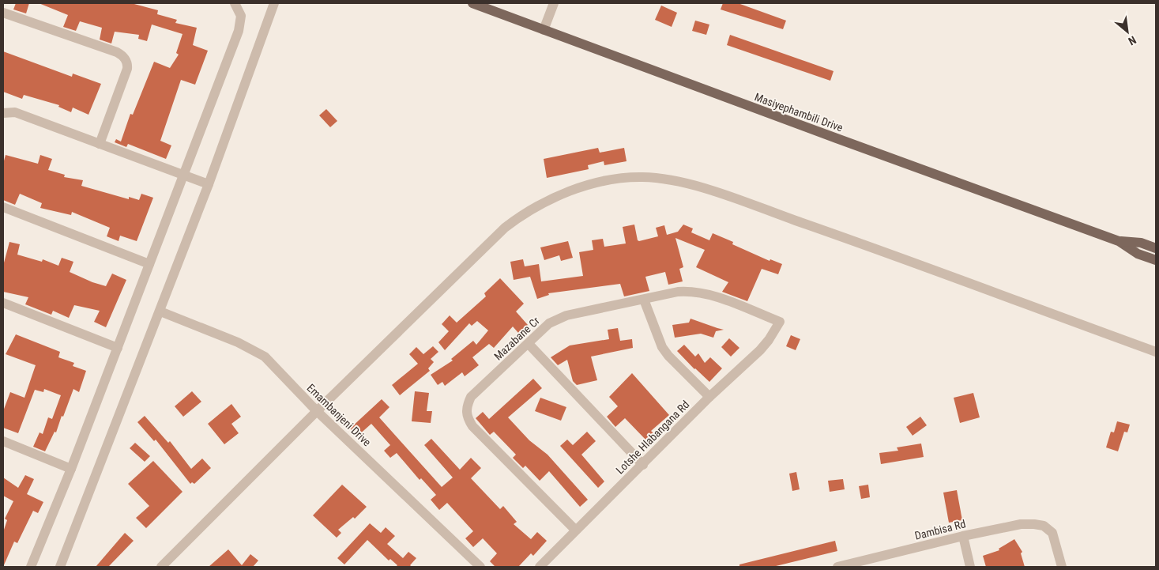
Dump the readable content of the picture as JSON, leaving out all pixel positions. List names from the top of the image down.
{
  "streets": {
    "main road": ["Masiyephambili Drive"],
    "street": [
      "Mazabane Cr",
      "Emambanjeni Drive",
      "Lotshe Hlabangana Rd",
      "Dambisa Rd"
    ]
  },
  "crossings": [
    ["Mazabane Cr", "Lotshe Hlabangana Rd"]
  ],
  "north": "bottom right"
}
